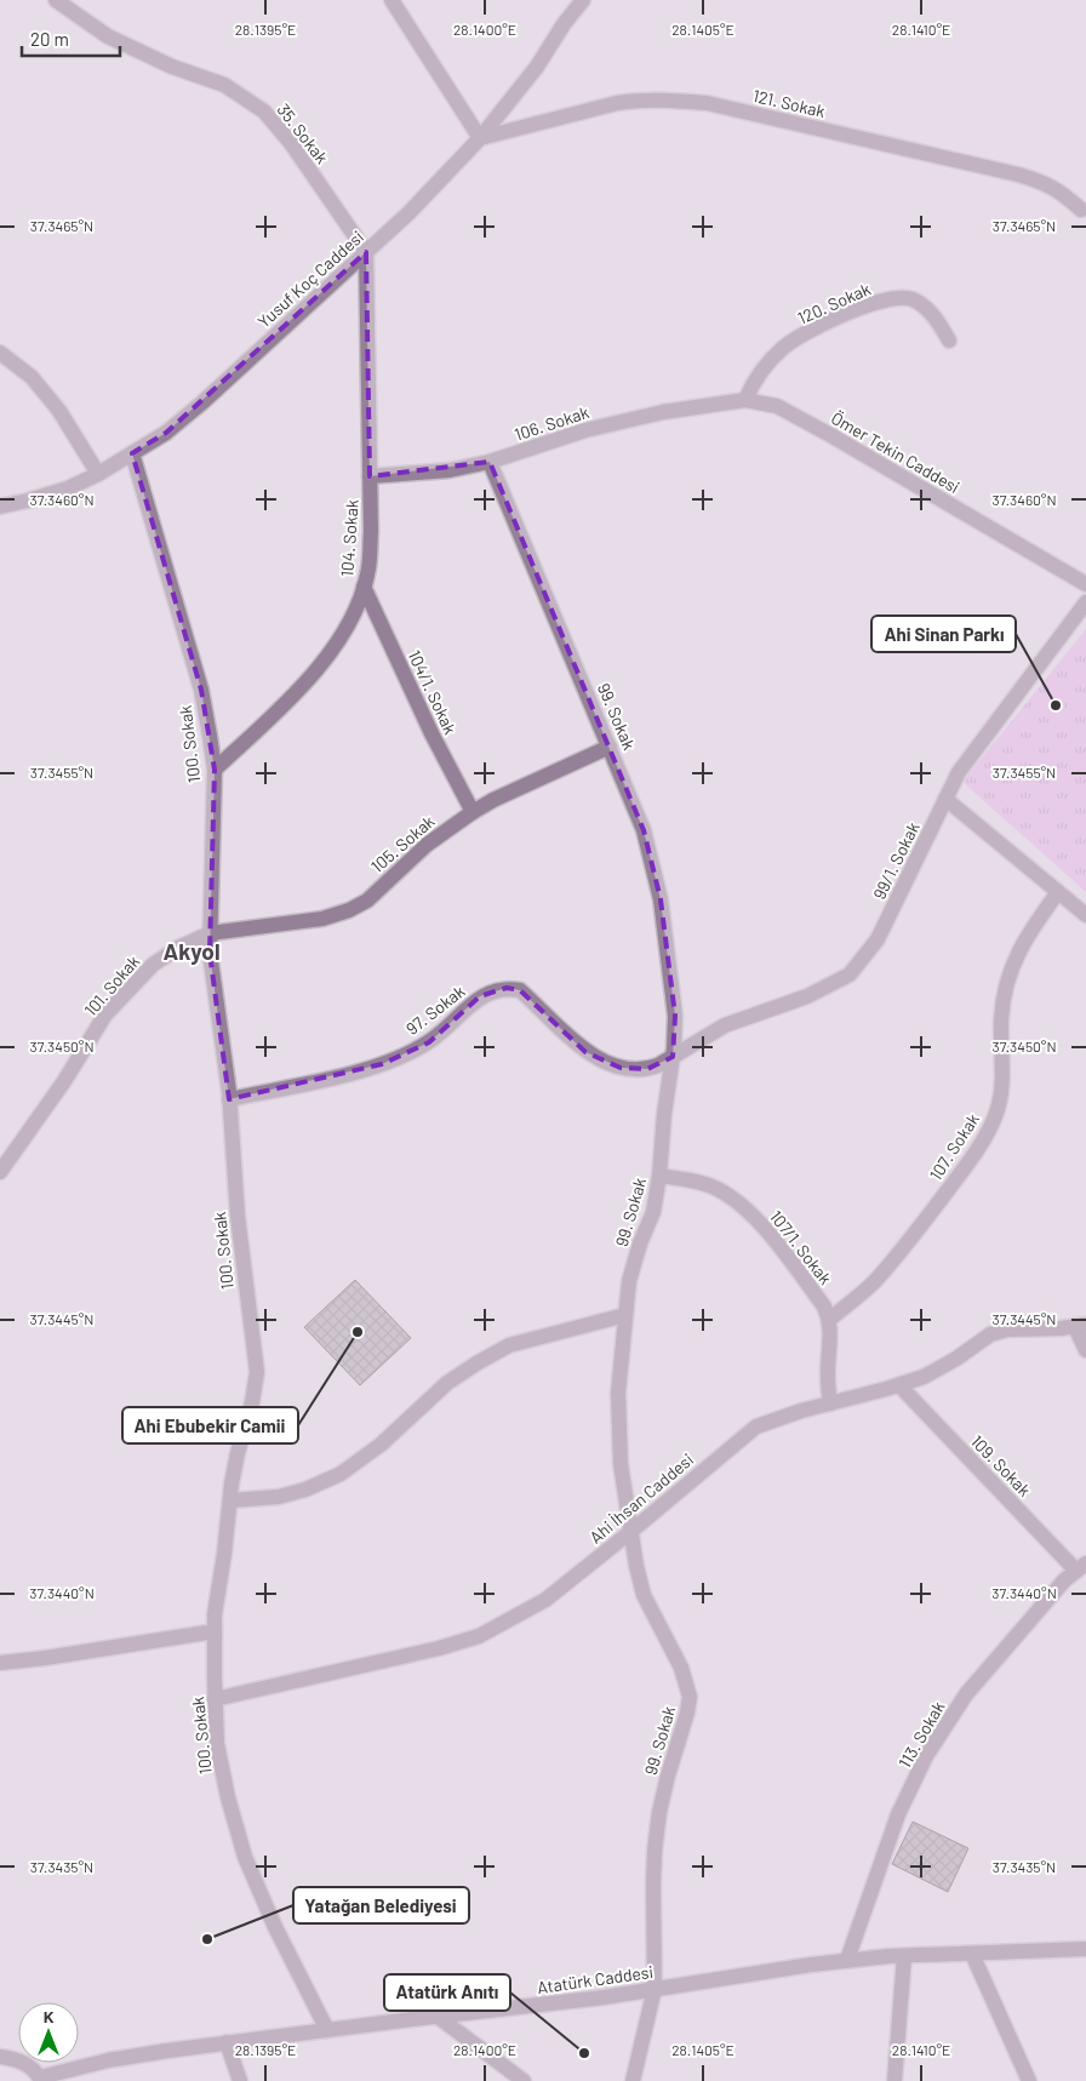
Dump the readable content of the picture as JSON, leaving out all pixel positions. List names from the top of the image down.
{
  "streets": {
    "street": [
      "121. Sokak",
      "35. Sokak",
      "Yusuf Koç Caddesi",
      "120. Sokak",
      "106. Sokak",
      "Ömer Tekin Caddesi",
      "104. Sokak",
      "104/1. Sokak",
      "99. Sokak",
      "100. Sokak",
      "105. Sokak",
      "99/1. Sokak",
      "101. Sokak",
      "97. Sokak",
      "107. Sokak",
      "107/1. Sokak",
      "109. Sokak",
      "Ahi İhsan Caddesi",
      "113. Sokak",
      "Atatürk Caddesi"
    ]
  },
  "crossings": [
    ["121. Sokak", "Yusuf Koç Caddesi"],
    ["35. Sokak", "Yusuf Koç Caddesi"],
    ["35. Sokak", "104. Sokak"],
    ["Yusuf Koç Caddesi", "104. Sokak"],
    ["Yusuf Koç Caddesi", "100. Sokak"],
    ["120. Sokak", "106. Sokak"],
    ["120. Sokak", "Ömer Tekin Caddesi"],
    ["106. Sokak", "Ömer Tekin Caddesi"],
    ["106. Sokak", "104. Sokak"],
    ["106. Sokak", "99. Sokak"],
    ["104. Sokak", "104/1. Sokak"],
    ["104. Sokak", "100. Sokak"],
    ["104/1. Sokak", "105. Sokak"],
    ["99. Sokak", "105. Sokak"],
    ["99. Sokak", "99/1. Sokak"],
    ["99. Sokak", "97. Sokak"],
    ["99. Sokak", "107/1. Sokak"],
    ["99. Sokak", "Ahi İhsan Caddesi"],
    ["99. Sokak", "Atatürk Caddesi"],
    ["100. Sokak", "105. Sokak"],
    ["100. Sokak", "101. Sokak"],
    ["100. Sokak", "97. Sokak"],
    ["100. Sokak", "Ahi İhsan Caddesi"],
    ["100. Sokak", "Atatürk Caddesi"],
    ["105. Sokak", "101. Sokak"],
    ["99/1. Sokak", "97. Sokak"],
    ["107. Sokak", "107/1. Sokak"],
    ["109. Sokak", "Ahi İhsan Caddesi"],
    ["109. Sokak", "113. Sokak"],
    ["113. Sokak", "Atatürk Caddesi"]
  ],
  "districts": ["Akyol"],
  "places": [
    "Ahi Sinan Parkı",
    "Ahi Ebubekir Camii",
    "Yatağan Belediyesi",
    "Atatürk Anıtı"
  ],
  "scale_bar": "20 m",
  "north": "top",
  "coordinates": [
    "28.1395°E",
    "28.1400°E",
    "28.1405°E",
    "28.1410°E",
    "37.3465°N",
    "37.3460°N",
    "37.3455°N",
    "37.3450°N",
    "37.3445°N",
    "37.3440°N",
    "37.3435°N"
  ]
}
